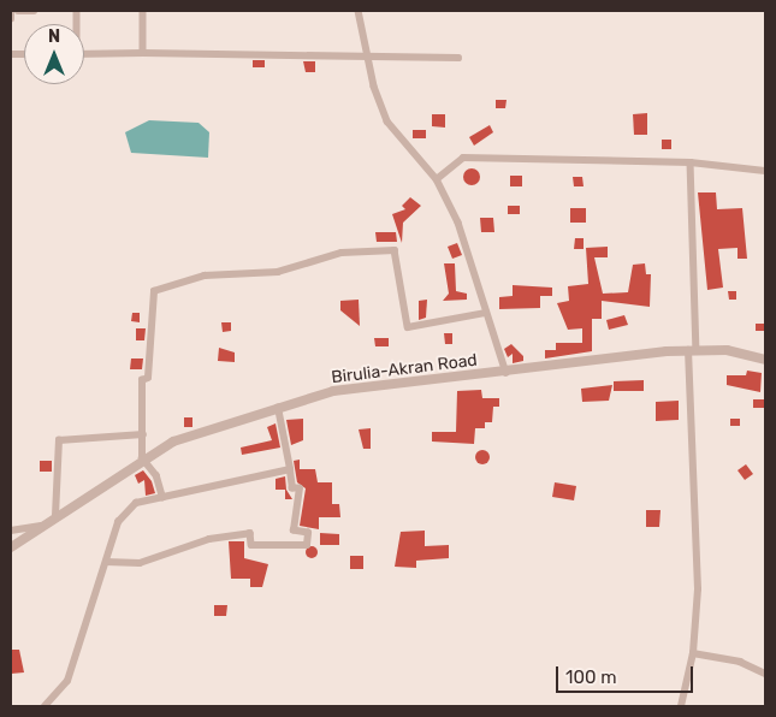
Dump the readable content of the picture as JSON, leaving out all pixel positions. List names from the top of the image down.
{
  "streets": {
    "street": ["Birulia-Akran Road"]
  },
  "scale_bar": "100 m",
  "north": "top"
}
